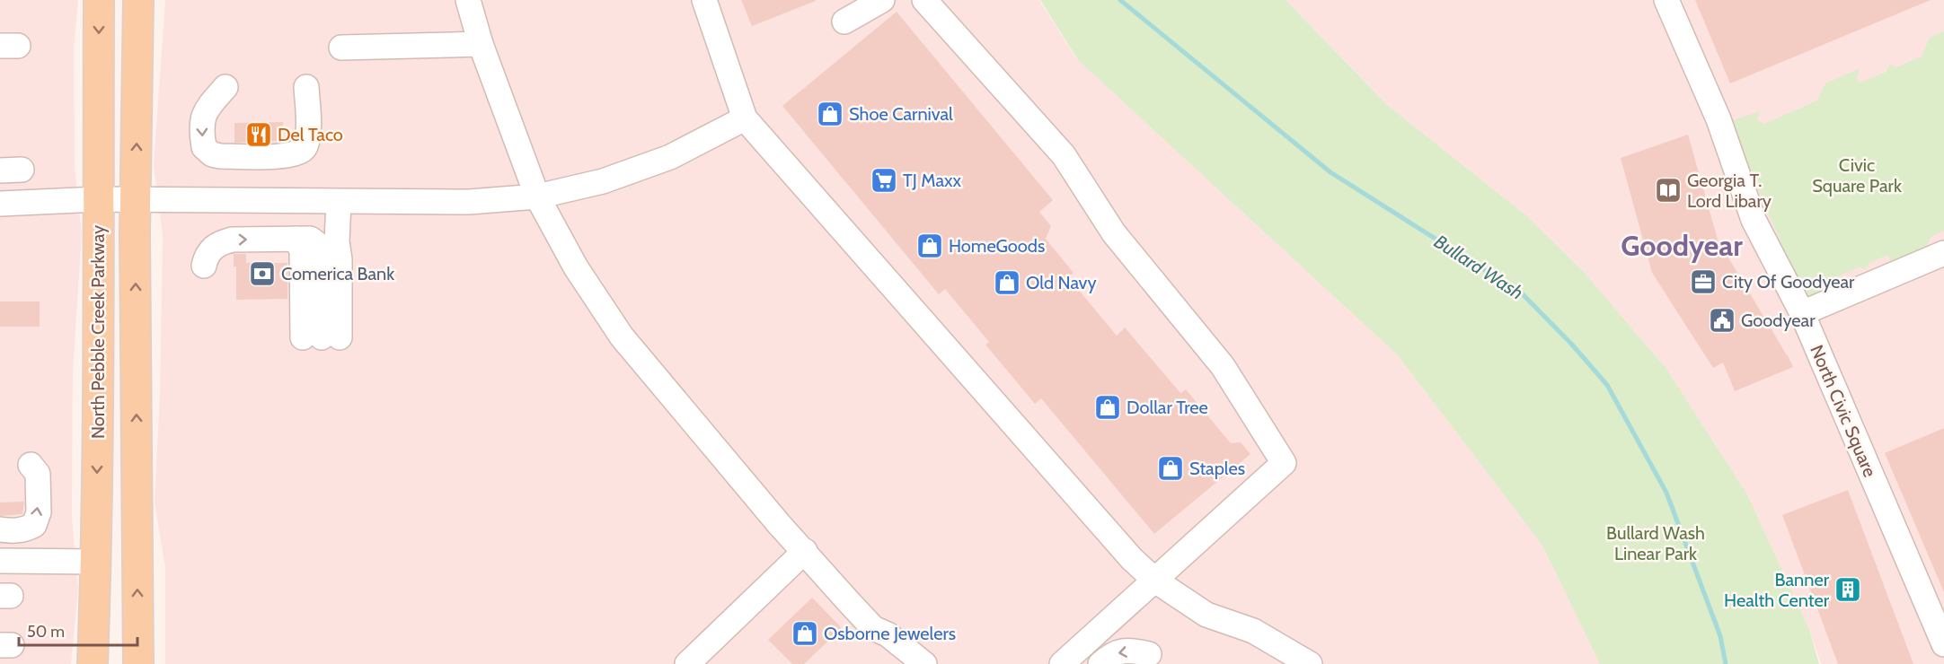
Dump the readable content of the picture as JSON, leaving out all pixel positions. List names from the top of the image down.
{
  "streets": {
    "main road": ["North Pebble Creek Parkway"],
    "street": ["North Civic Square"]
  },
  "districts": ["Goodyear"],
  "water": ["Bullard Wash"],
  "parks": ["Civic Square Park", "Bullard Wash Linear Park"],
  "places": {
    "shop": [
      "Shoe Carnival",
      "HomeGoods",
      "Old Navy",
      "Dollar Tree",
      "Staples",
      "Osborne Jewelers"
    ],
    "restaurant": ["Del Taco"],
    "supermarket": ["TJ Maxx"],
    "library": ["Georgia T. Lord Libary"],
    "bank": ["Comerica Bank"],
    "office": ["City Of Goodyear"],
    "public building": ["Goodyear"],
    "building": ["Banner Health Center"]
  },
  "scale_bar": "50 m"
}
